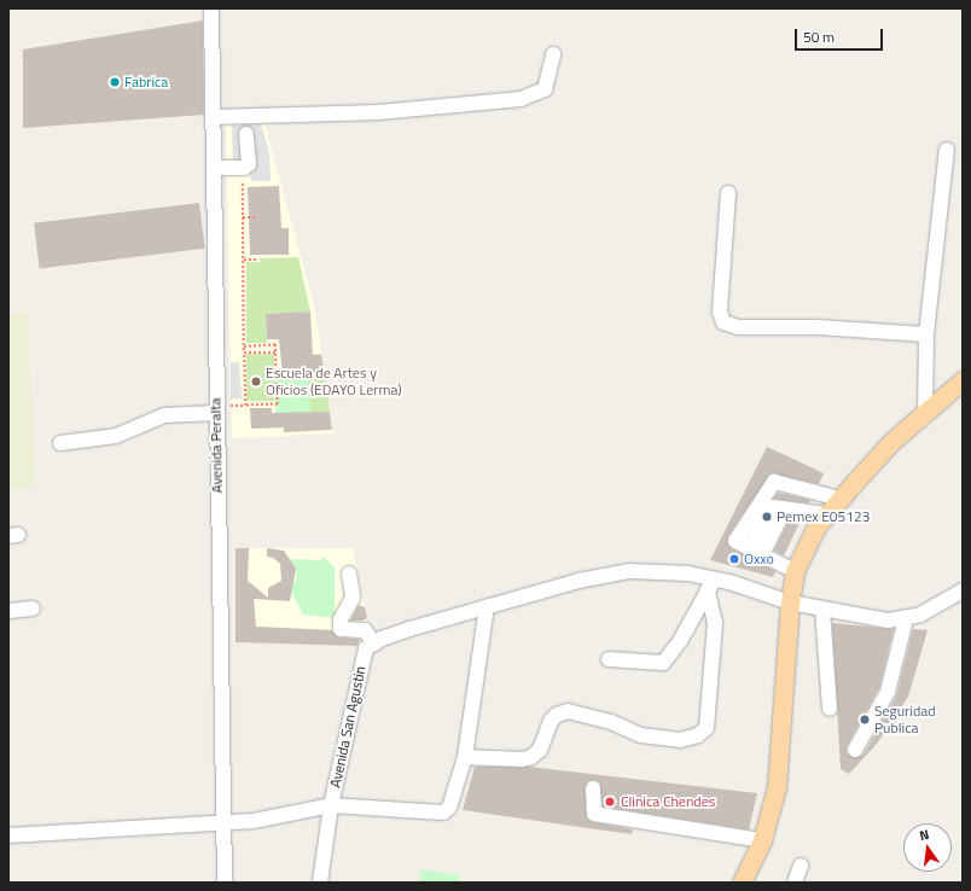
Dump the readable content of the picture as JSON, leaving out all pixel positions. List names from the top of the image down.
{
  "streets": {
    "street": ["Avenida Peralta", "Avenida San Agustin"]
  },
  "crossings": [
    ["Avenida Peralta", "Avenida San Agustin"]
  ],
  "places": [
    "Fabrica",
    "Escuela de Artes y Oficios (EDAYO Lerma)",
    "Pemex E05123",
    "Oxxo",
    "Seguridad Publica",
    "Clinica Chendes"
  ],
  "scale_bar": "50 m",
  "north": "top"
}
